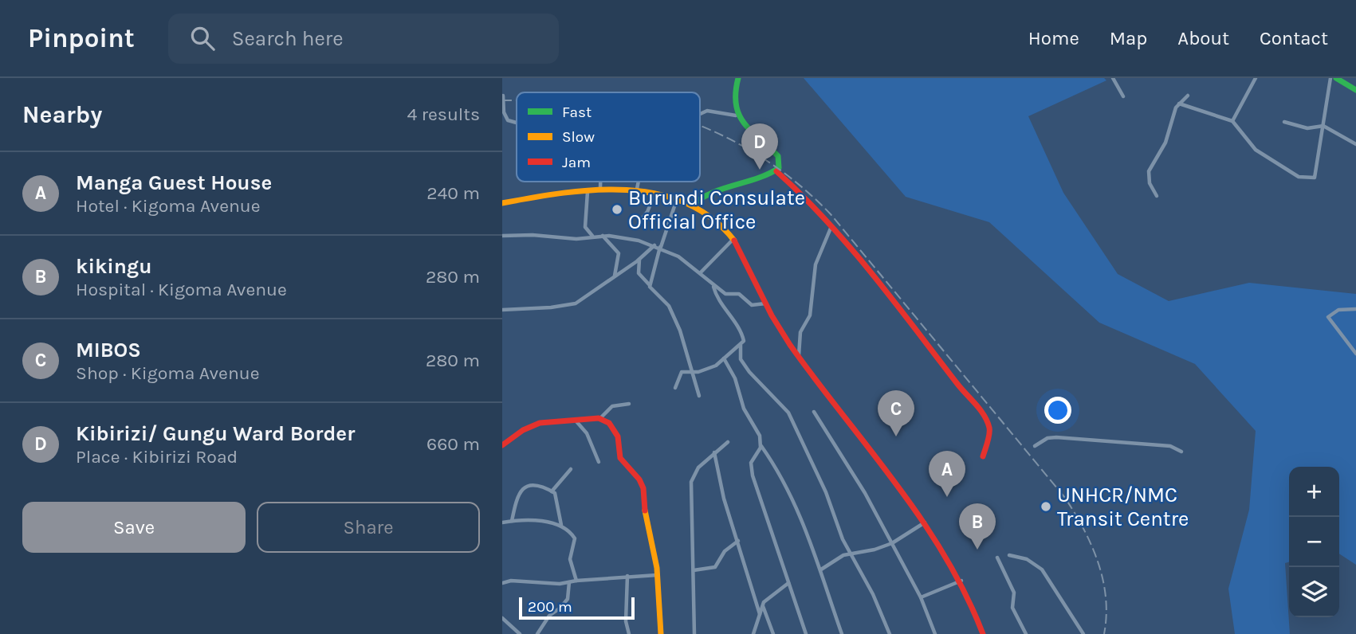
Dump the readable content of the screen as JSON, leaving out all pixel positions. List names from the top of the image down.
{
  "places": ["Burundi Consulate Official Office", "UNHCR/NMC Transit Centre"],
  "legend": ["Fast", "Slow", "Jam"],
  "scale_bar": "200 m",
  "page": {
    "header": "Pinpoint",
    "search": "Search here",
    "nav": [
      "Home",
      "Map",
      "About",
      "Contact"
    ],
    "heading": ["Nearby", "4 results"],
    "pins": [
      "D",
      "C",
      "A",
      "B"
    ],
    "list": [
      {
        "mark": "A",
        "name": "Manga Guest House",
        "note": "Hotel · Kigoma Avenue",
        "value": "240 m"
      },
      {
        "mark": "B",
        "name": "kikingu",
        "note": "Hospital · Kigoma Avenue",
        "value": "280 m"
      },
      {
        "mark": "C",
        "name": "MIBOS",
        "note": "Shop · Kigoma Avenue",
        "value": "280 m"
      },
      {
        "mark": "D",
        "name": "Kibirizi/ Gungu Ward Border",
        "note": "Place · Kibirizi Road",
        "value": "660 m"
      }
    ],
    "map_buttons": ["+", "−"],
    "buttons": ["Save", "Share"],
    "scale": "200 m"
  }
}
